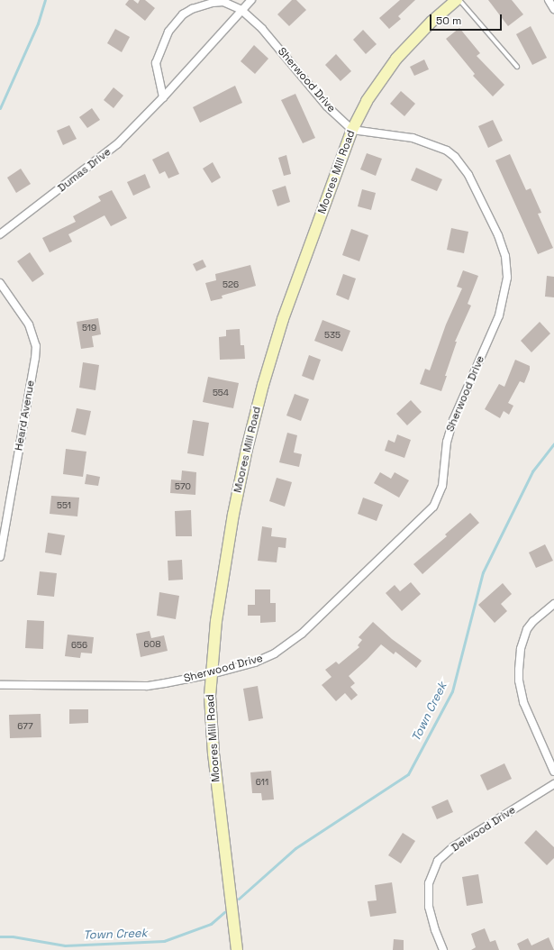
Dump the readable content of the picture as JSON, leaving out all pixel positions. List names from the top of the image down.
{
  "streets": {
    "street": [
      "Sherwood Drive",
      "Dumas Drive",
      "Moores Mill Road",
      "Heard Avenue",
      "Delwood Drive"
    ]
  },
  "crossings": [
    ["Sherwood Drive", "Dumas Drive"],
    ["Sherwood Drive", "Moores Mill Road"]
  ],
  "water": ["Town Creek"],
  "house_numbers": [
    "526",
    "519",
    "535",
    "554",
    "570",
    "551",
    "608",
    "656",
    "677",
    "611"
  ],
  "scale_bar": "50 m"
}
